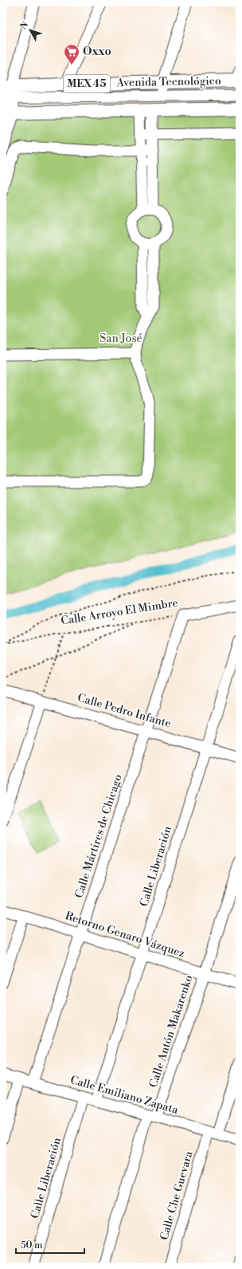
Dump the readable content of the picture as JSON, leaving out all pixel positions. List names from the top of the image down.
{
  "streets": {
    "main road": ["Avenida Tecnológico", "MEX 45"],
    "street": [
      "Calle Arroyo El Mimbre",
      "Calle Pedro Infante",
      "Calle Mártires de Chicago",
      "Calle Liberación",
      "Retorno Genaro Vázquez",
      "Calle Antón Makarenko",
      "Calle Emiliano Zapata",
      "Calle Che Guevara"
    ]
  },
  "crossings": [
    ["Calle Arroyo El Mimbre", "Calle Mártires de Chicago"],
    ["Calle Pedro Infante", "Calle Mártires de Chicago"],
    ["Calle Pedro Infante", "Calle Liberación"],
    ["Calle Mártires de Chicago", "Retorno Genaro Vázquez"],
    ["Calle Mártires de Chicago", "Calle Emiliano Zapata"],
    ["Calle Liberación", "Retorno Genaro Vázquez"],
    ["Calle Liberación", "Calle Emiliano Zapata"],
    ["Retorno Genaro Vázquez", "Calle Antón Makarenko"],
    ["Calle Antón Makarenko", "Calle Emiliano Zapata"],
    ["Calle Emiliano Zapata", "Calle Che Guevara"]
  ],
  "parks": ["San José"],
  "places": {
    "supermarket": ["Oxxo"]
  },
  "scale_bar": "50 m",
  "north": "top left"
}
